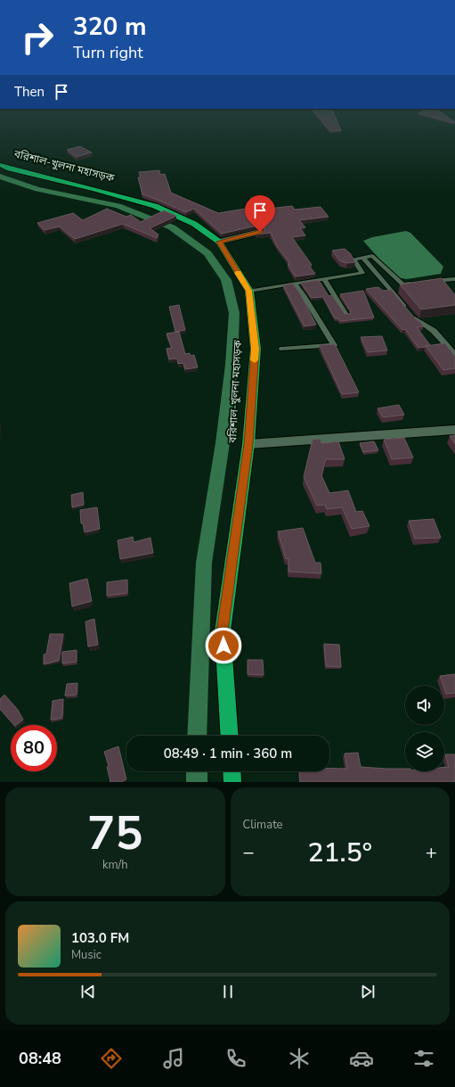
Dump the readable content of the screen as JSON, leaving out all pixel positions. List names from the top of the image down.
{
  "streets": {
    "highway": ["বরিশাল-খুলনা মহাসড়ক"]
  },
  "page": {
    "turn": ["320 m", "Turn right"],
    "then": "Then",
    "limit": "80",
    "trip": "08:49 · 1 min · 360 m",
    "tile": [
      ["75", "km/h"],
      "Climate"
    ],
    "heat": ["−", "21.5°", "+"],
    "song": ["103.0 FM", "Music"],
    "tabs": "08:48"
  }
}
